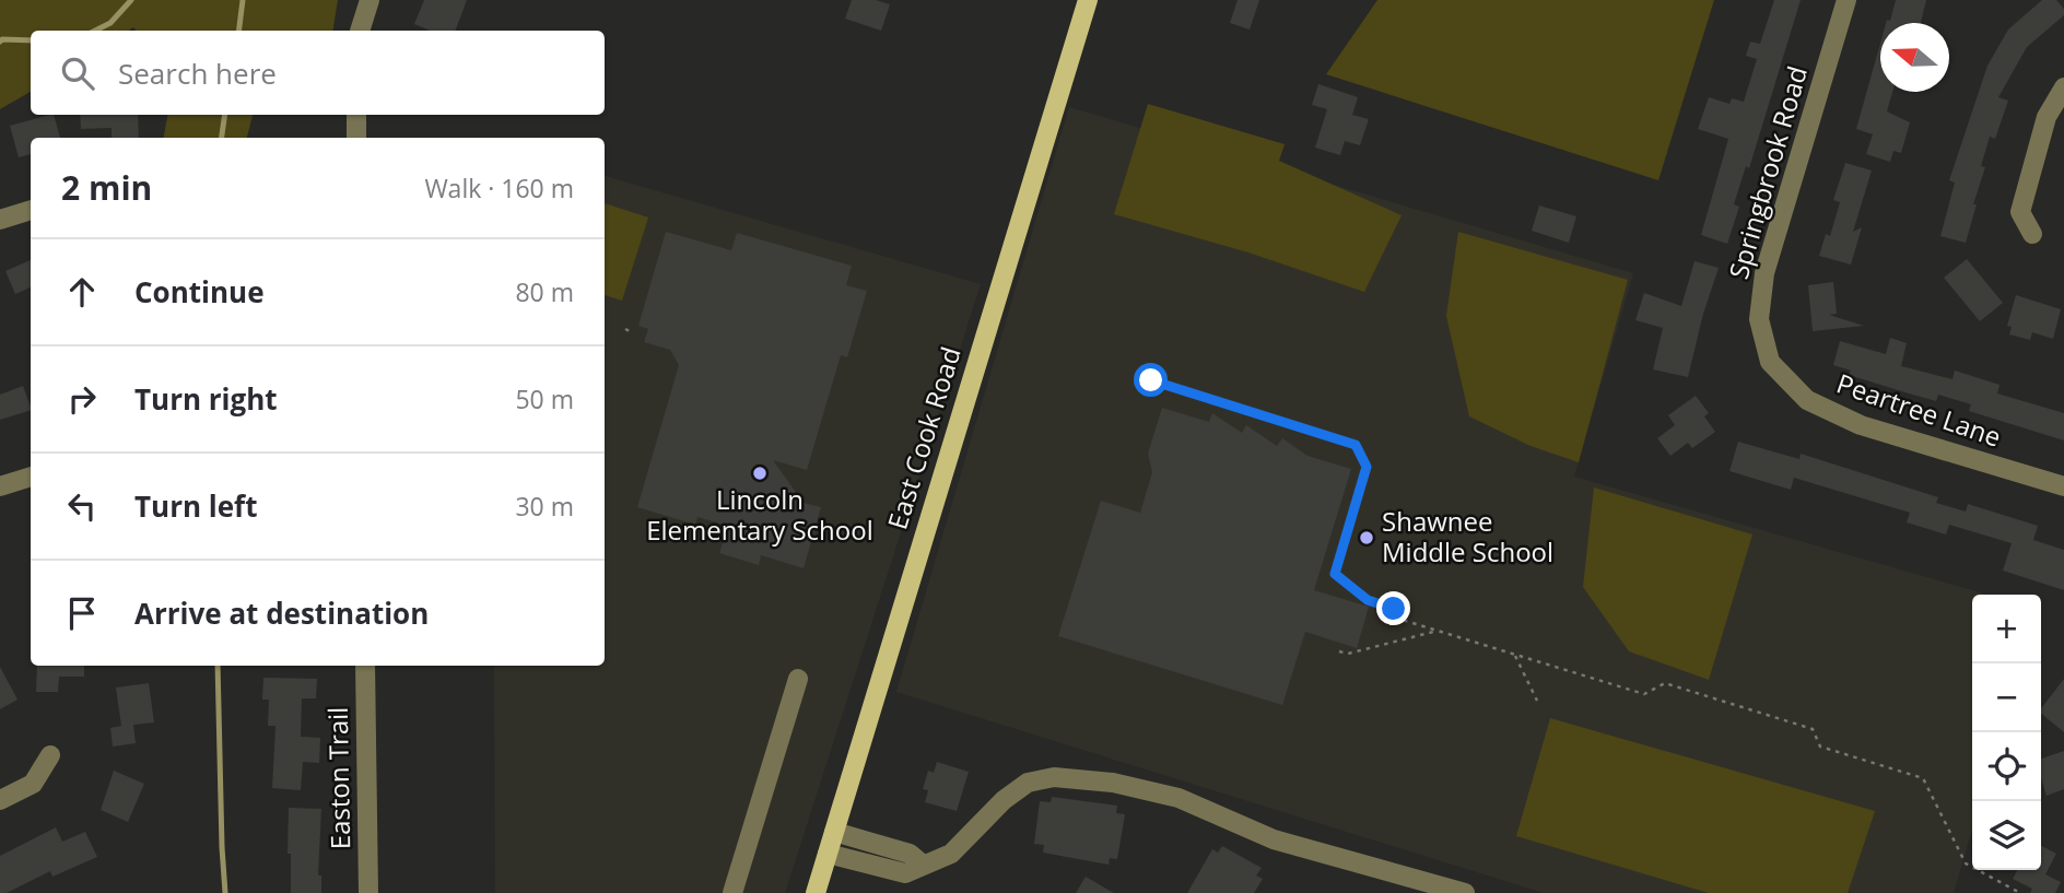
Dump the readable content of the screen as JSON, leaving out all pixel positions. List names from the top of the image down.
{
  "streets": {
    "main road": ["East Cook Road"],
    "street": ["Springbrook Road", "Peartree Lane", "Easton Trail"]
  },
  "crossings": [
    ["Springbrook Road", "Peartree Lane"]
  ],
  "places": ["Lincoln Elementary School", "Shawnee Middle School"],
  "north": "left",
  "page": {
    "search": "Search here",
    "heading": ["2 min", "Walk · 160 m"],
    "list": [
      ["Continue", "80 m"],
      ["Turn right", "50 m"],
      ["Turn left", "30 m"],
      "Arrive at destination"
    ],
    "map_buttons": ["+", "−"]
  }
}
